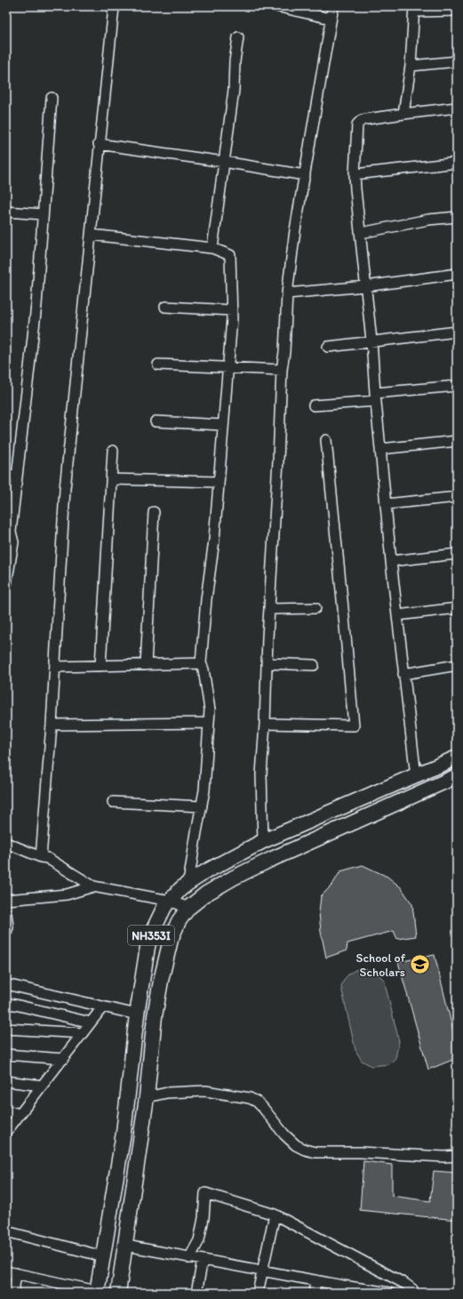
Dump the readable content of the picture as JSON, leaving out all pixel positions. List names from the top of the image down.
{
  "streets": {
    "highway": ["NH353I"]
  },
  "places": {
    "school or university": ["School of Scholars"]
  }
}
